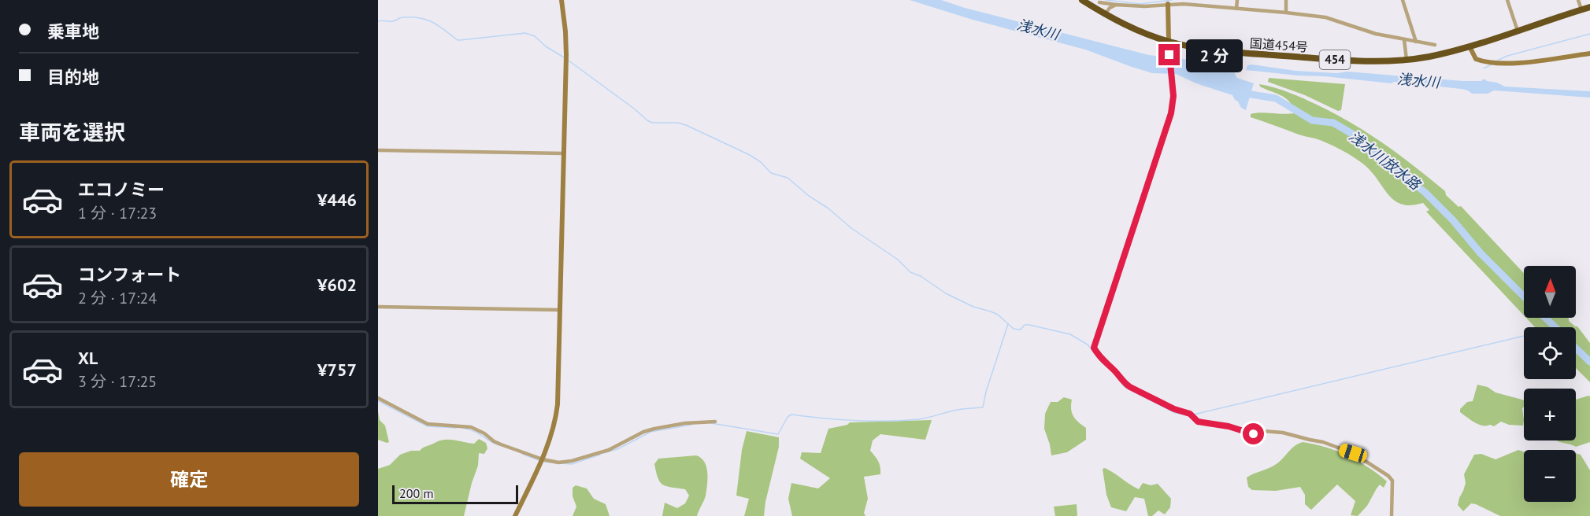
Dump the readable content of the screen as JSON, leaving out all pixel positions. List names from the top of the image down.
{
  "streets": {
    "highway": ["国道454号", "454"]
  },
  "water": ["浅水川", "浅水川放水路"],
  "scale_bar": "200 m",
  "north": "top",
  "page": {
    "banner": ["乗車地", "目的地"],
    "bubble": "2 分",
    "heading": "車両を選択",
    "list": [
      {
        "name": "エコノミー",
        "note": "1 分 · 17:23",
        "value": "¥446"
      },
      {
        "name": "コンフォート",
        "note": "2 分 · 17:24",
        "value": "¥602"
      },
      {
        "name": "XL",
        "note": "3 分 · 17:25",
        "value": "¥757"
      }
    ],
    "map_buttons": ["+", "−"],
    "buttons": "確定",
    "scale": "200 m"
  }
}
